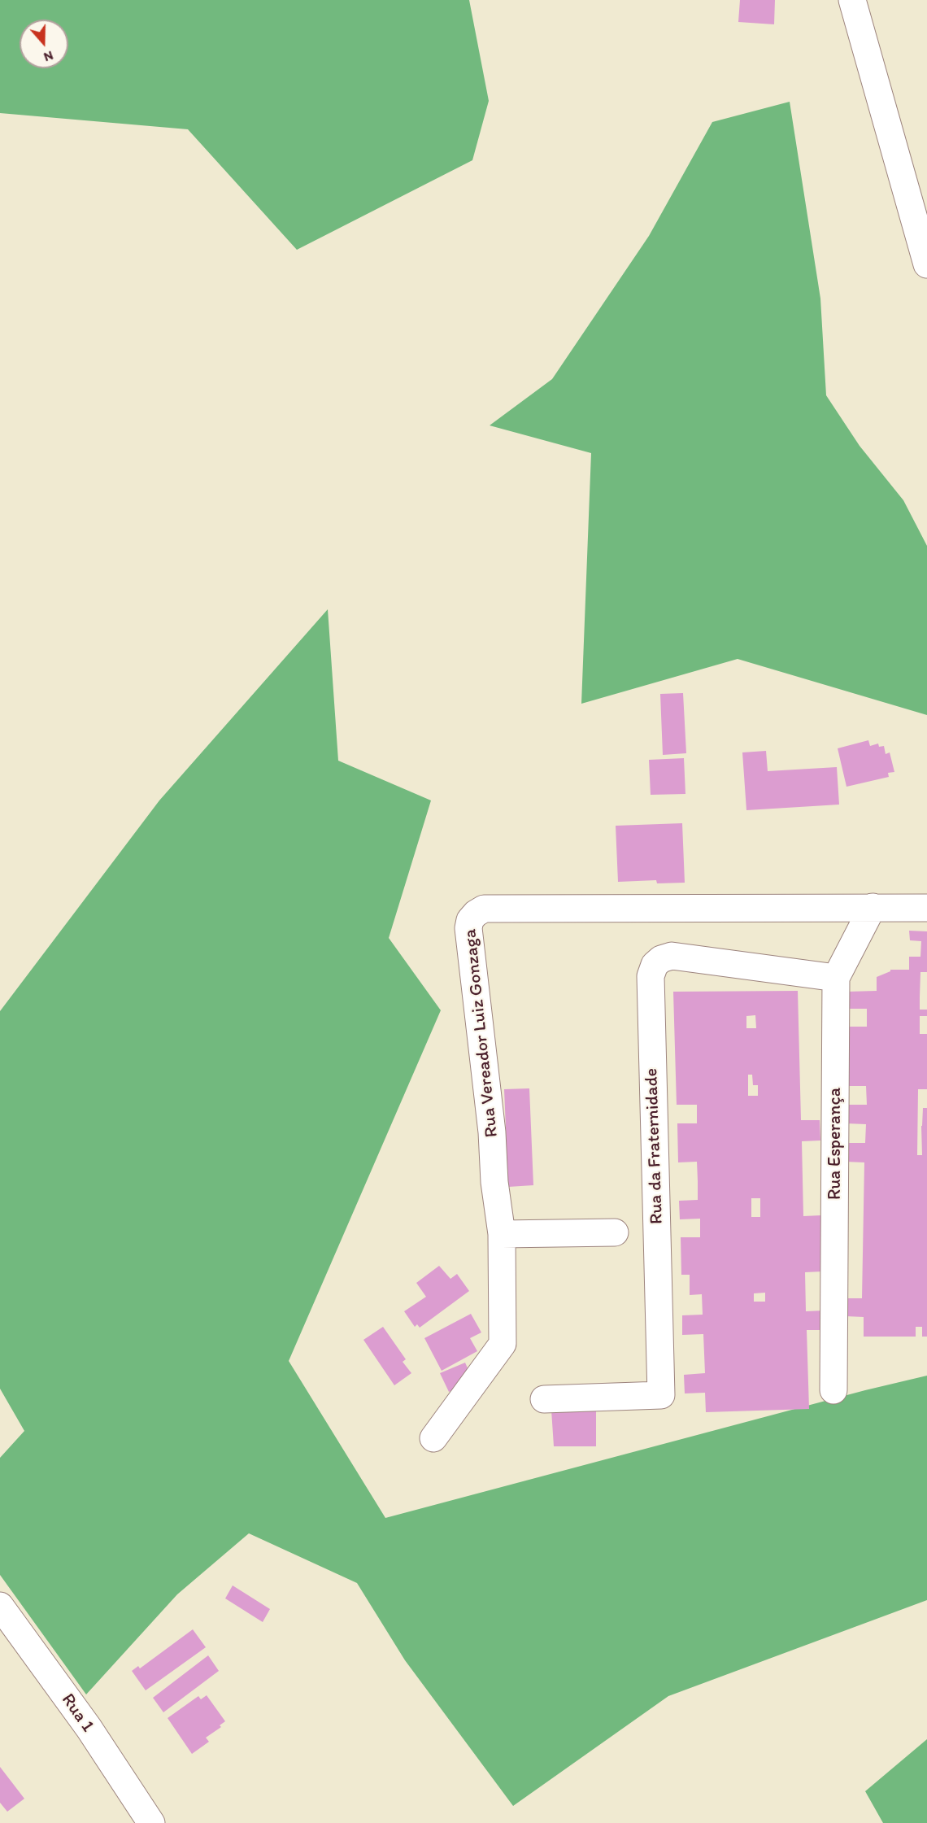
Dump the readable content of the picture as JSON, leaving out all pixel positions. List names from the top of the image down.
{
  "streets": {
    "street": [
      "Rua Vereador Luiz Gonzaga",
      "Rua Esperança",
      "Rua da Fraternidade",
      "Rua 1"
    ]
  },
  "crossings": [
    ["Rua Vereador Luiz Gonzaga", "Rua Esperança"],
    ["Rua Esperança", "Rua da Fraternidade"]
  ],
  "north": "bottom"
}
